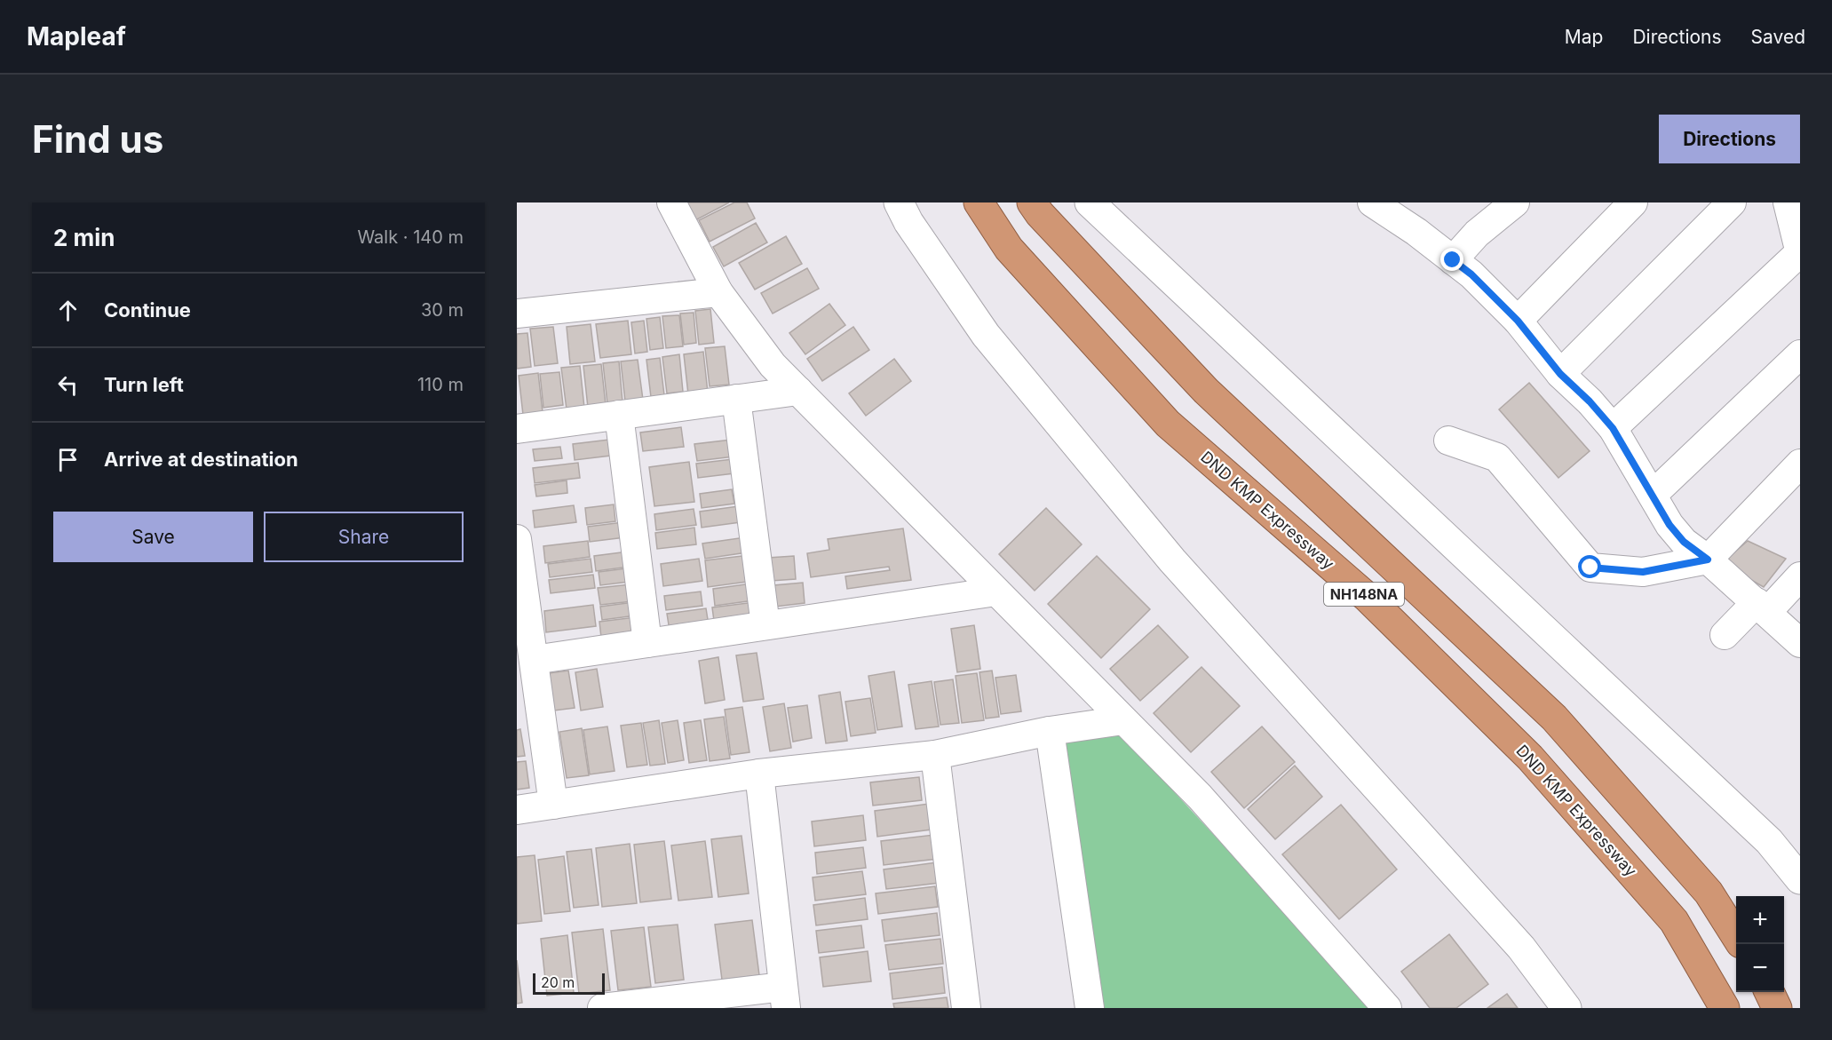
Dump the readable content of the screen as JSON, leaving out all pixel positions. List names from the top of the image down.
{
  "streets": {
    "highway": ["DND KMP Expressway", "NH148NA"]
  },
  "scale_bar": "20 m",
  "page": {
    "header": "Mapleaf",
    "nav": ["Map", "Directions", "Saved"],
    "buttons": [
      "Directions",
      ["Save", "Share"]
    ],
    "title": "Find us",
    "heading": ["2 min", "Walk · 140 m"],
    "list": [
      ["Continue", "30 m"],
      ["Turn left", "110 m"],
      "Arrive at destination"
    ],
    "map_buttons": ["+", "−"],
    "scale": "20 m"
  }
}
